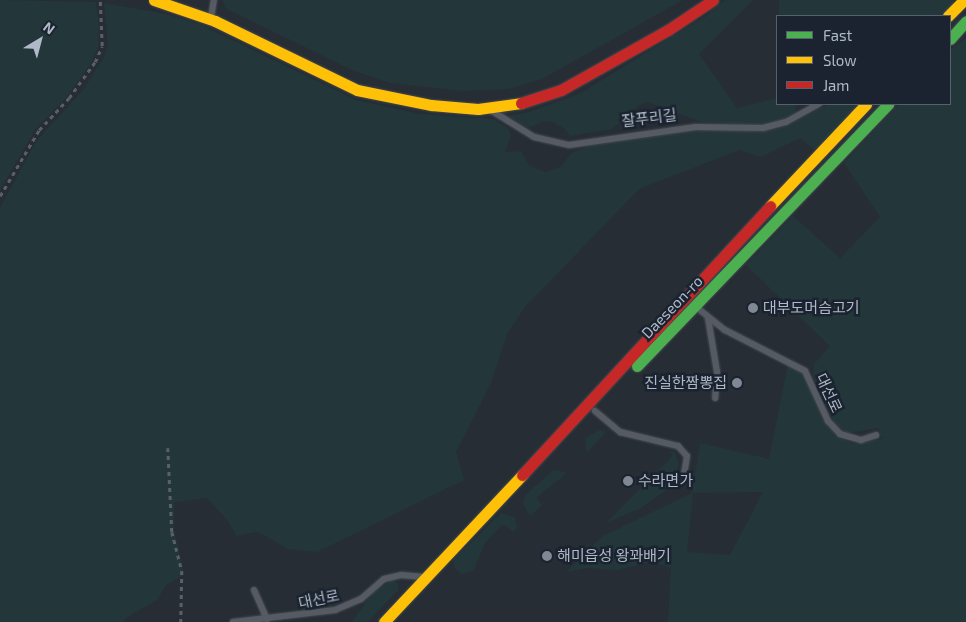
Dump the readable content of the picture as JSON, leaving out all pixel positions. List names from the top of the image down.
{
  "streets": {
    "street": ["잘푸리길", "Daeseon-ro"],
    "lane": ["대선로"]
  },
  "crossings": [
    ["Daeseon-ro", "대선로"]
  ],
  "places": [
    "대부도머슴고기",
    "진실한짬뽕집",
    "수라면가",
    "해미읍성 왕꽈배기"
  ],
  "legend": ["Fast", "Slow", "Jam"],
  "north": "top right"
}
